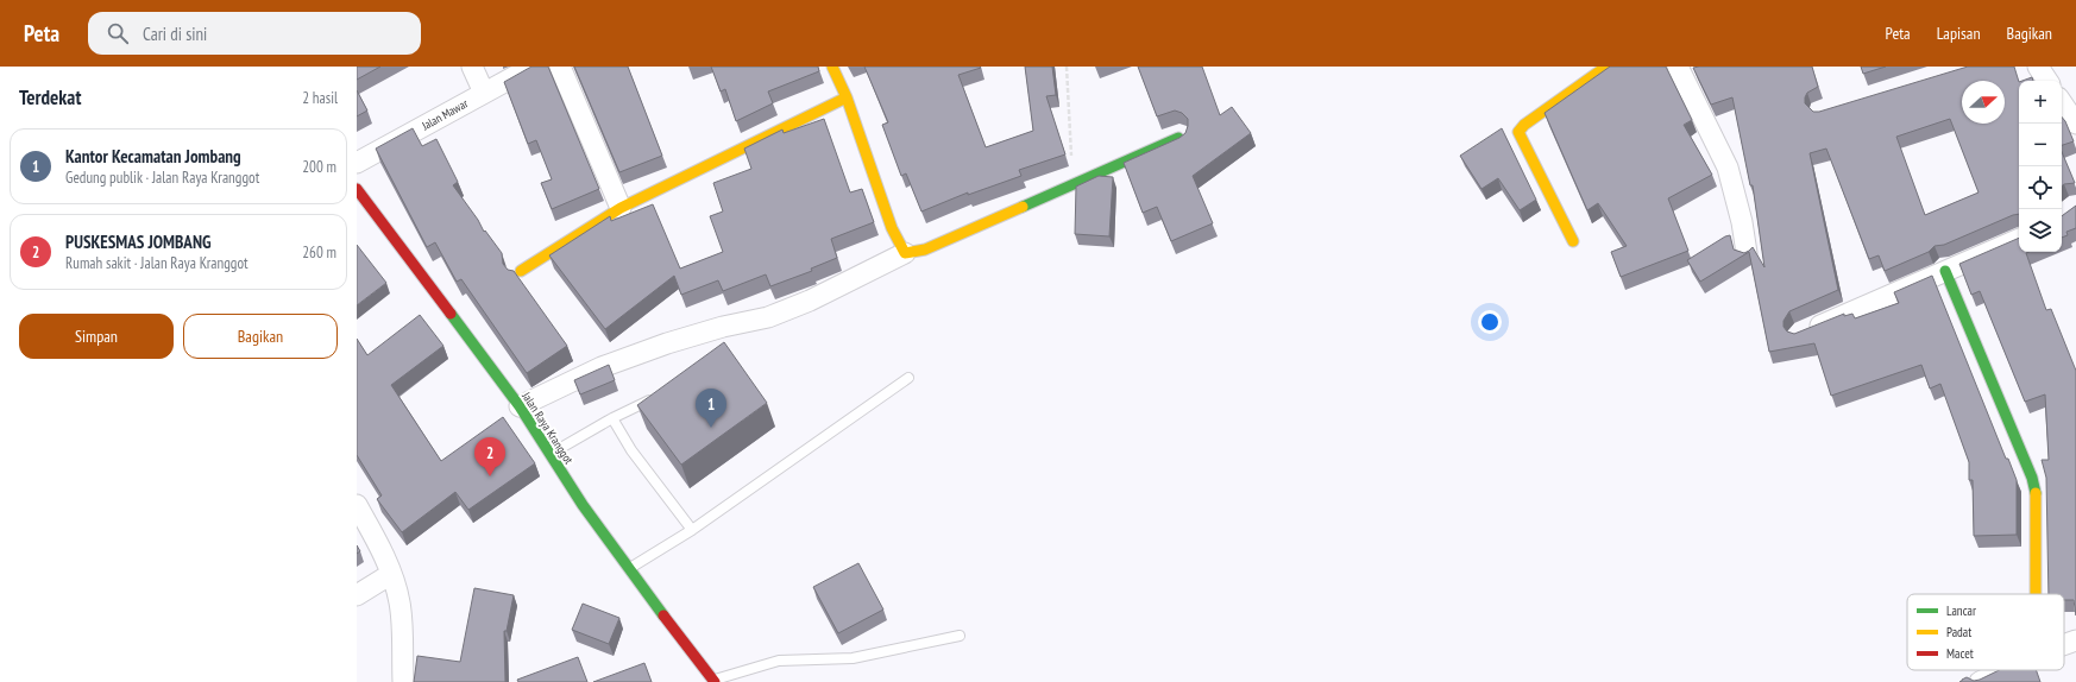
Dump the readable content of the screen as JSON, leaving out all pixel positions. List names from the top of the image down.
{
  "streets": {
    "street": ["Jalan Mawar", "Jalan Raya Kranggot"]
  },
  "legend": ["Lancar", "Padat", "Macet"],
  "north": "right",
  "page": {
    "header": "Peta",
    "search": "Cari di sini",
    "nav": ["Peta", "Lapisan", "Bagikan"],
    "heading": ["Terdekat", "2 hasil"],
    "map_buttons": ["+", "−"],
    "list": [
      {
        "mark": "1",
        "name": "Kantor Kecamatan Jombang",
        "note": "Gedung publik · Jalan Raya Kranggot",
        "value": "200 m"
      },
      {
        "mark": "2",
        "name": "PUSKESMAS JOMBANG",
        "note": "Rumah sakit · Jalan Raya Kranggot",
        "value": "260 m"
      }
    ],
    "buttons": ["Simpan", "Bagikan"],
    "pins": ["1", "2"]
  }
}
